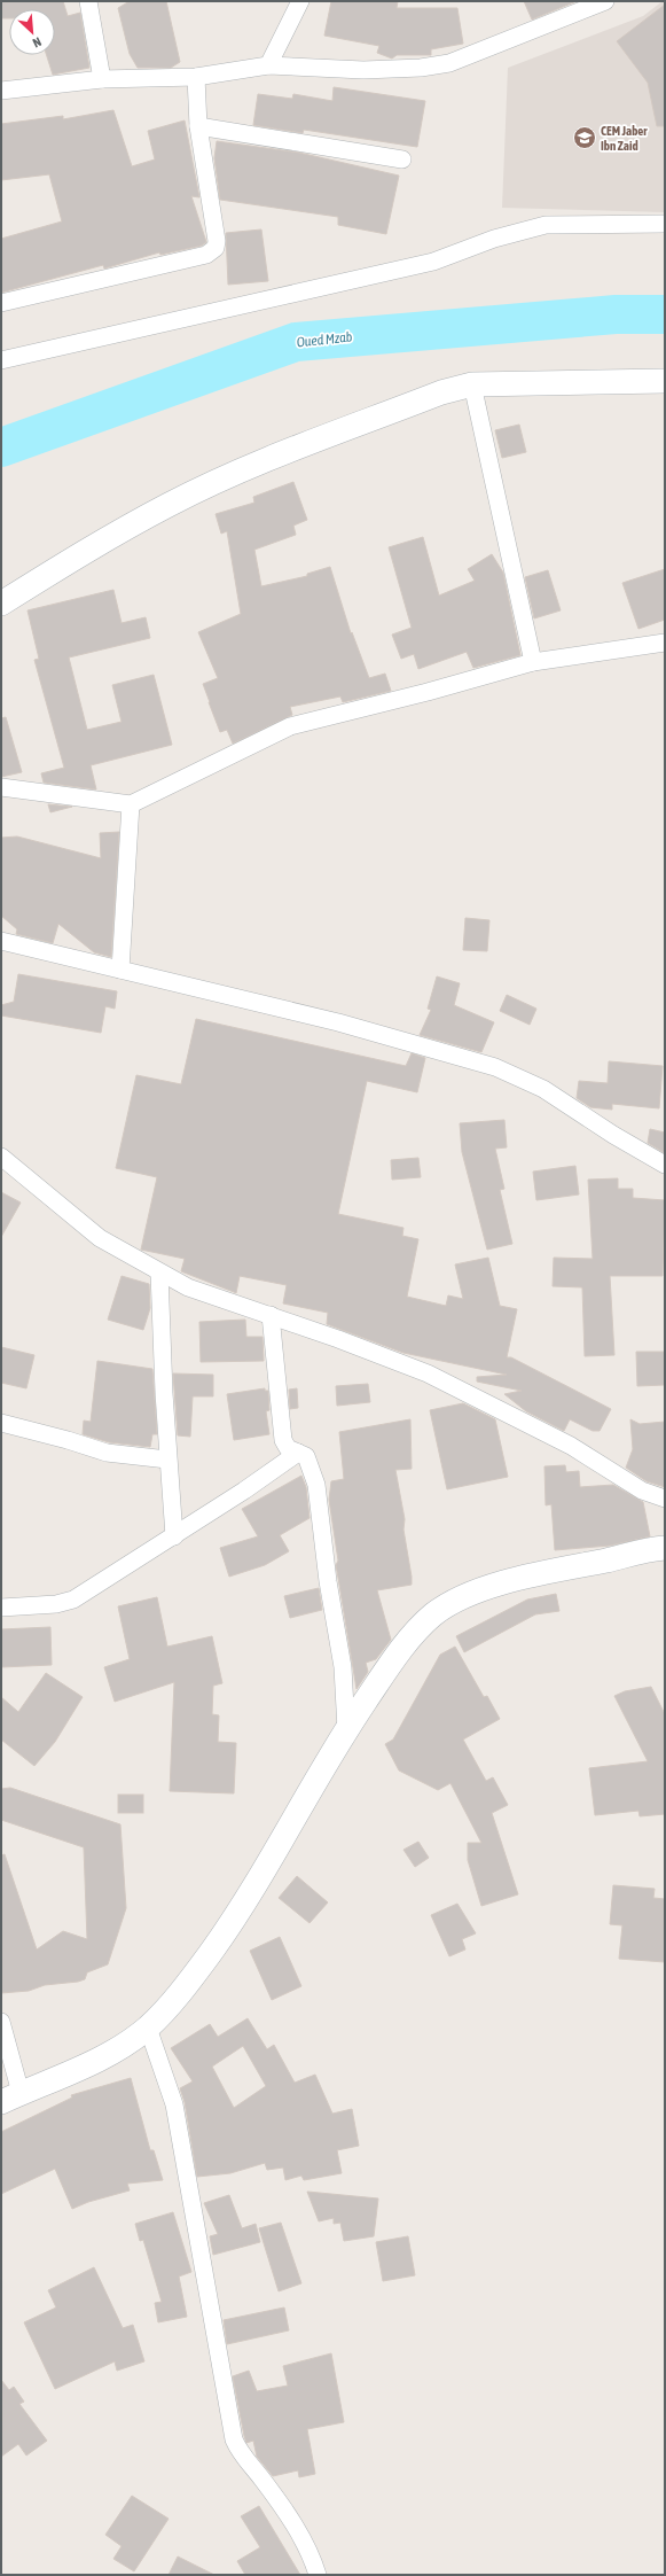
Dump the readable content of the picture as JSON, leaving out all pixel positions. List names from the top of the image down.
{
  "water": ["Oued Mzab"],
  "places": {
    "school or university": ["CEM Jaber Ibn Zaid"]
  },
  "north": "bottom right"
}
